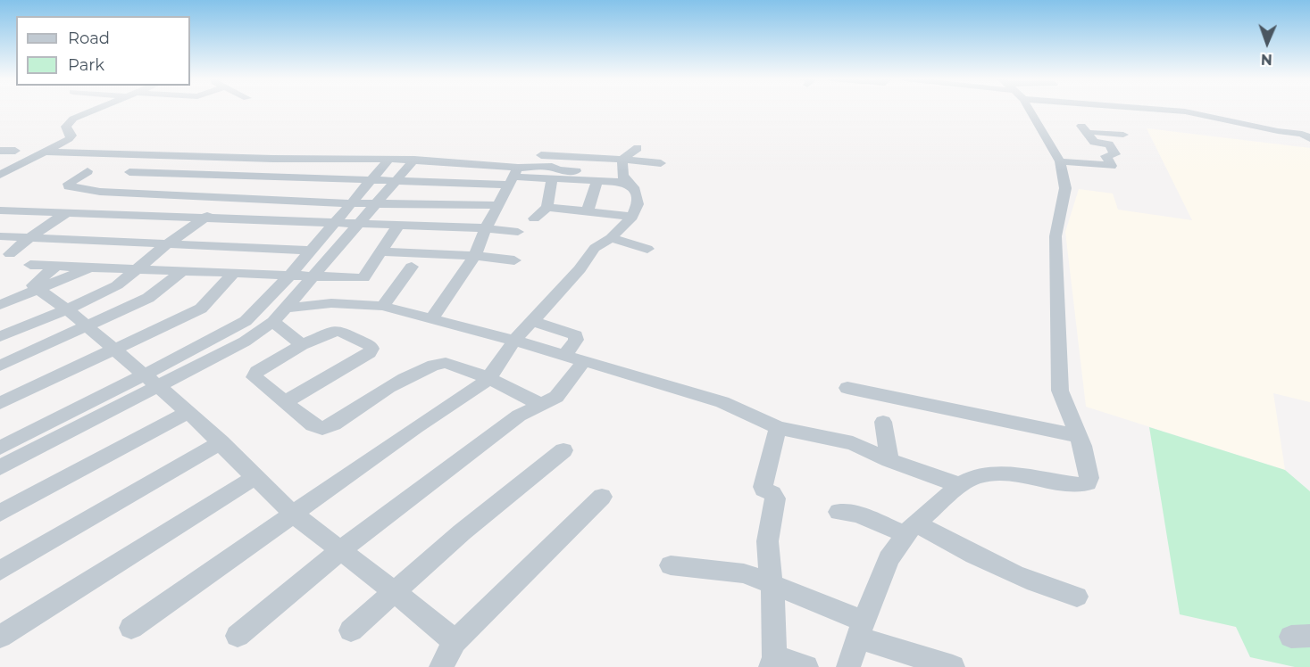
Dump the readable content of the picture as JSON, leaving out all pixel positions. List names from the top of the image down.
{
  "legend": ["Road", "Park"],
  "north": "bottom"
}
